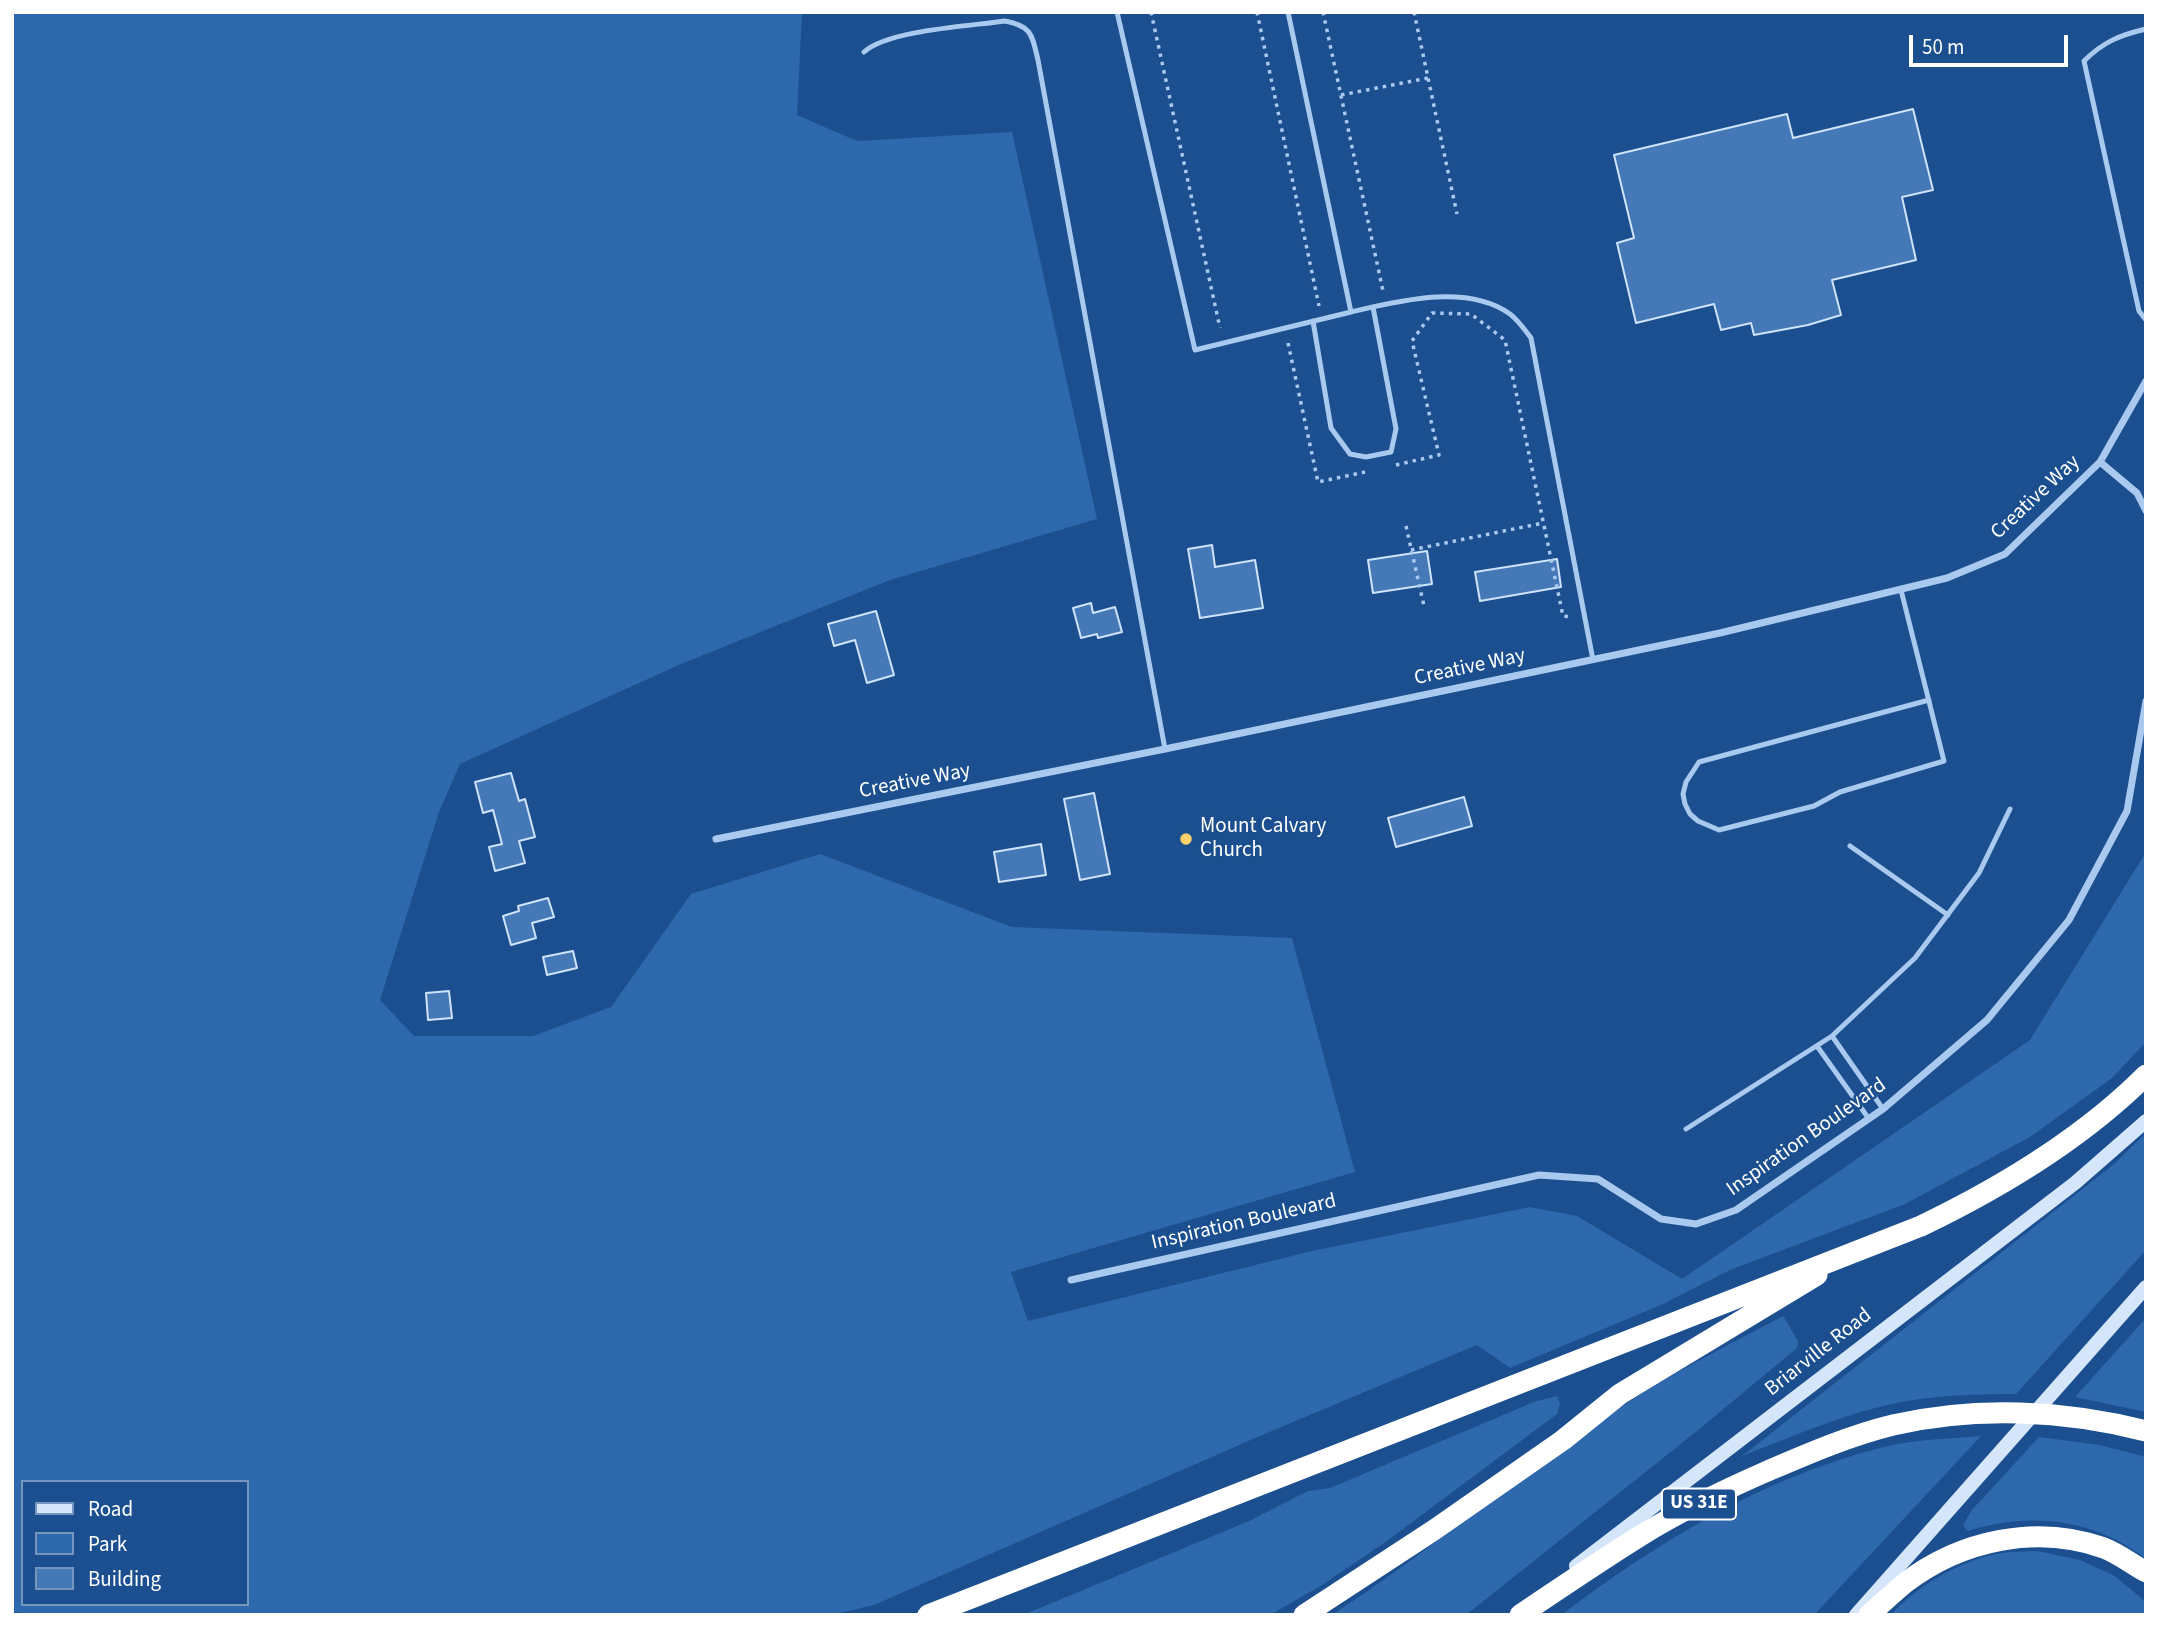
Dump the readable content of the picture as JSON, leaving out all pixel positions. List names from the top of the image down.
{
  "streets": {
    "highway": ["US 31E"],
    "main road": ["Briarville Road"],
    "street": ["Creative Way", "Inspiration Boulevard"]
  },
  "places": ["Mount Calvary Church"],
  "legend": ["Road", "Park", "Building"],
  "scale_bar": "50 m"
}
